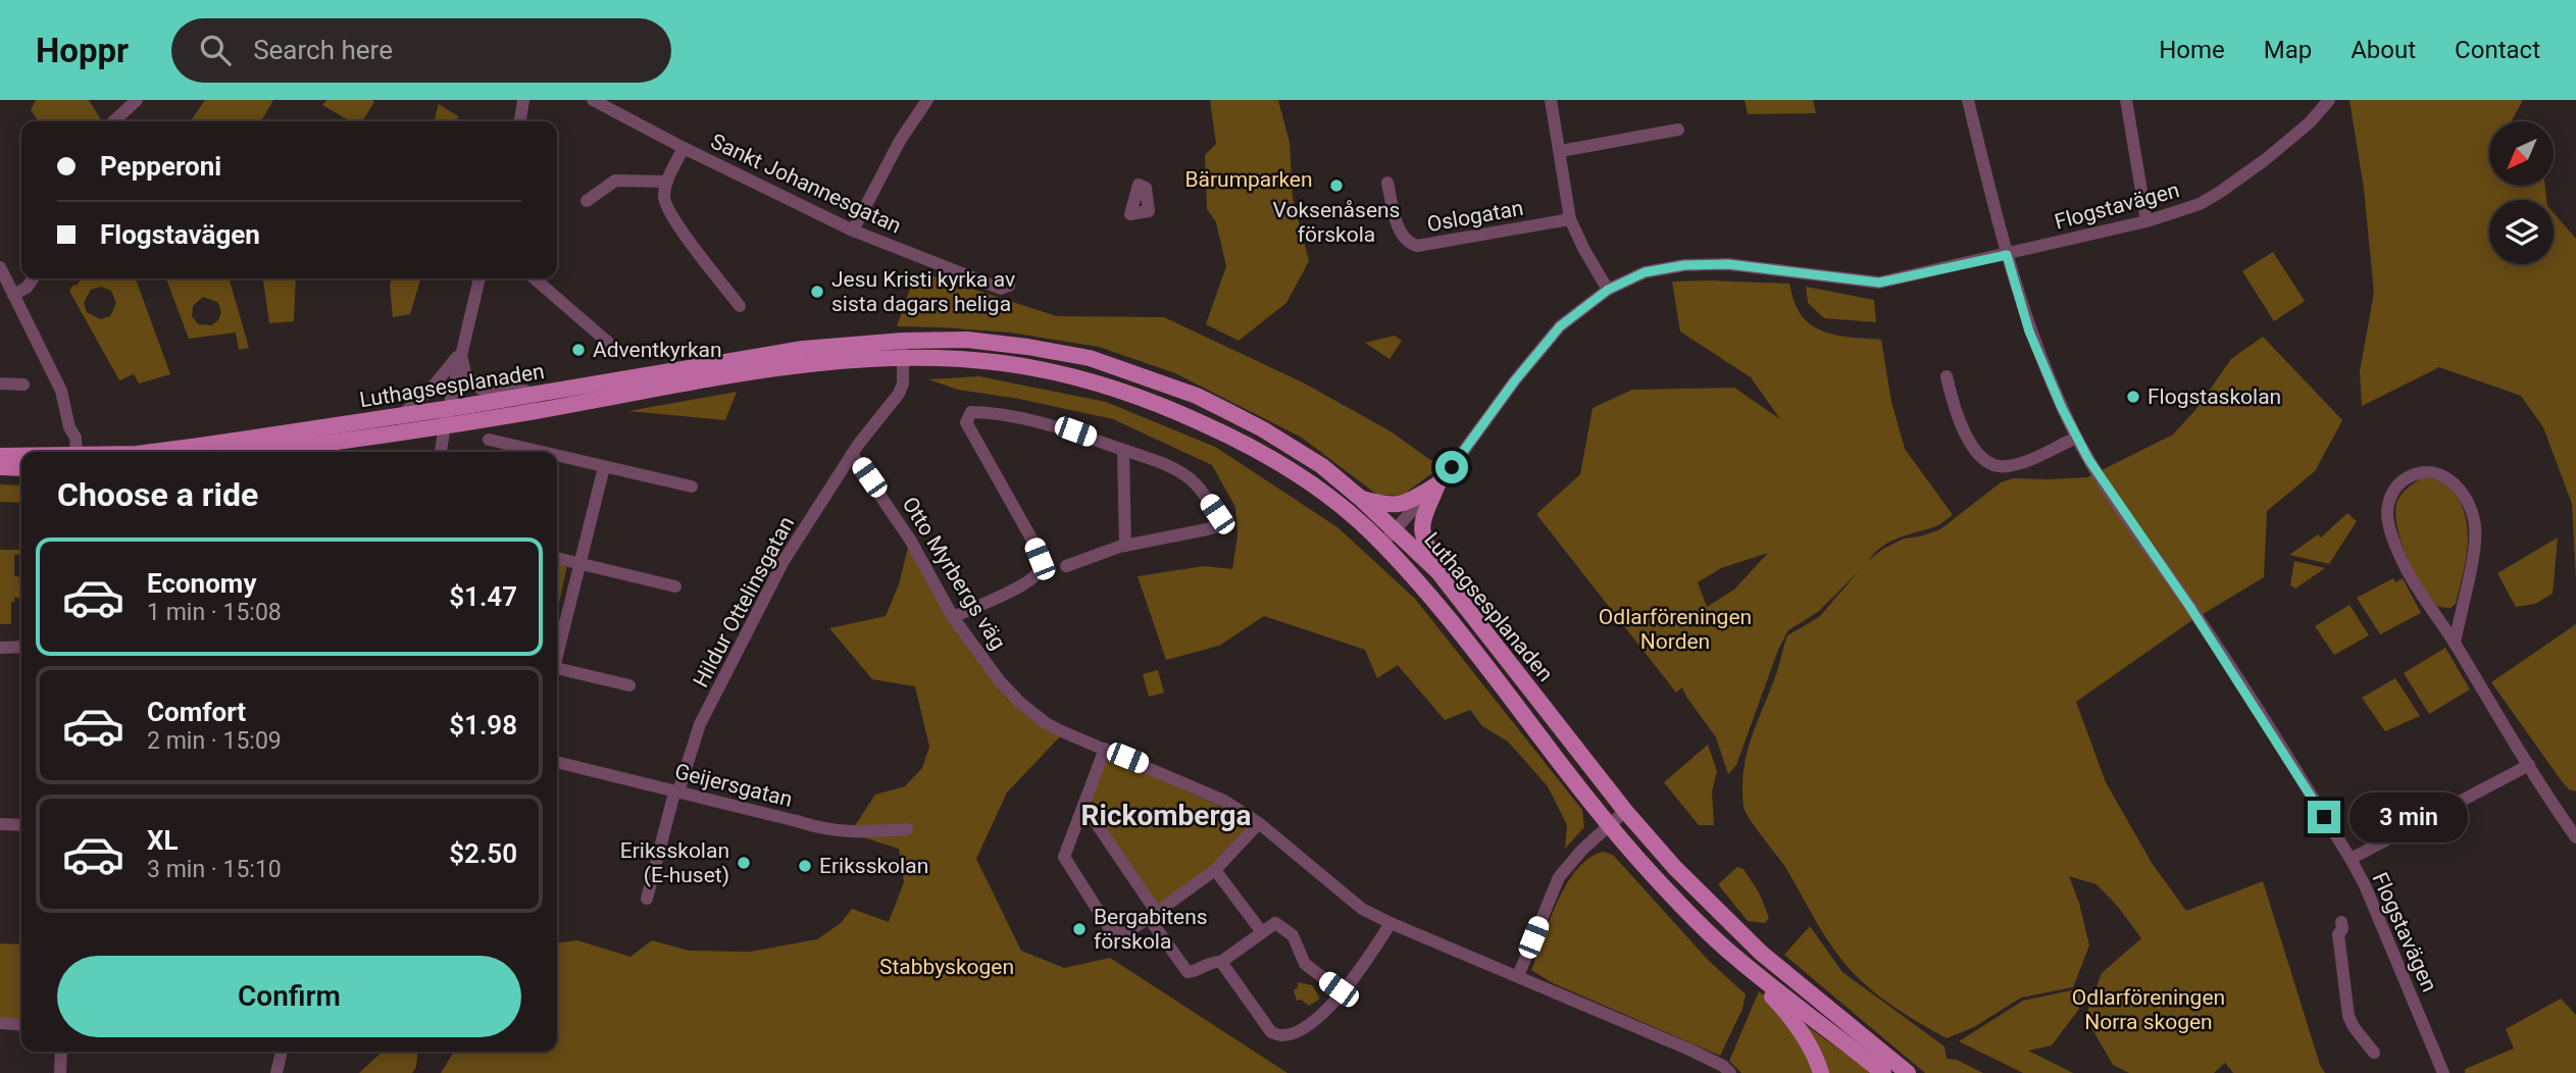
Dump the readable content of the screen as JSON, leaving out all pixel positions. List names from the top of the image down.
{
  "streets": {
    "main road": ["Luthagsesplanaden"],
    "street": [
      "Sankt Johannesgatan",
      "Flogstavägen",
      "Oslogatan",
      "Otto Myrbergs väg",
      "Hildur Ottelinsgatan",
      "Geijersgatan"
    ]
  },
  "crossings": [
    ["Flogstavägen", "Luthagsesplanaden"],
    ["Luthagsesplanaden", "Hildur Ottelinsgatan"],
    ["Otto Myrbergs väg", "Hildur Ottelinsgatan"],
    ["Hildur Ottelinsgatan", "Geijersgatan"]
  ],
  "districts": ["Rickomberga"],
  "parks": [
    "Bärumparken",
    "Odlarföreningen Norden",
    "Stabbyskogen",
    "Odlarföreningen Norra skogen"
  ],
  "places": [
    "Voksenåsens förskola",
    "Jesu Kristi kyrka av sista dagars heliga",
    "Adventkyrkan",
    "Flogstaskolan",
    "Eriksskolan (E-huset)",
    "Eriksskolan",
    "Bergabitens förskola"
  ],
  "north": "bottom left",
  "page": {
    "header": "Hoppr",
    "search": "Search here",
    "nav": [
      "Home",
      "Map",
      "About",
      "Contact"
    ],
    "banner": ["Pepperoni", "Flogstavägen"],
    "heading": "Choose a ride",
    "list": [
      {
        "name": "Economy",
        "note": "1 min · 15:08",
        "value": "$1.47"
      },
      {
        "name": "Comfort",
        "note": "2 min · 15:09",
        "value": "$1.98"
      },
      {
        "name": "XL",
        "note": "3 min · 15:10",
        "value": "$2.50"
      }
    ],
    "bubble": "3 min",
    "buttons": "Confirm"
  }
}
